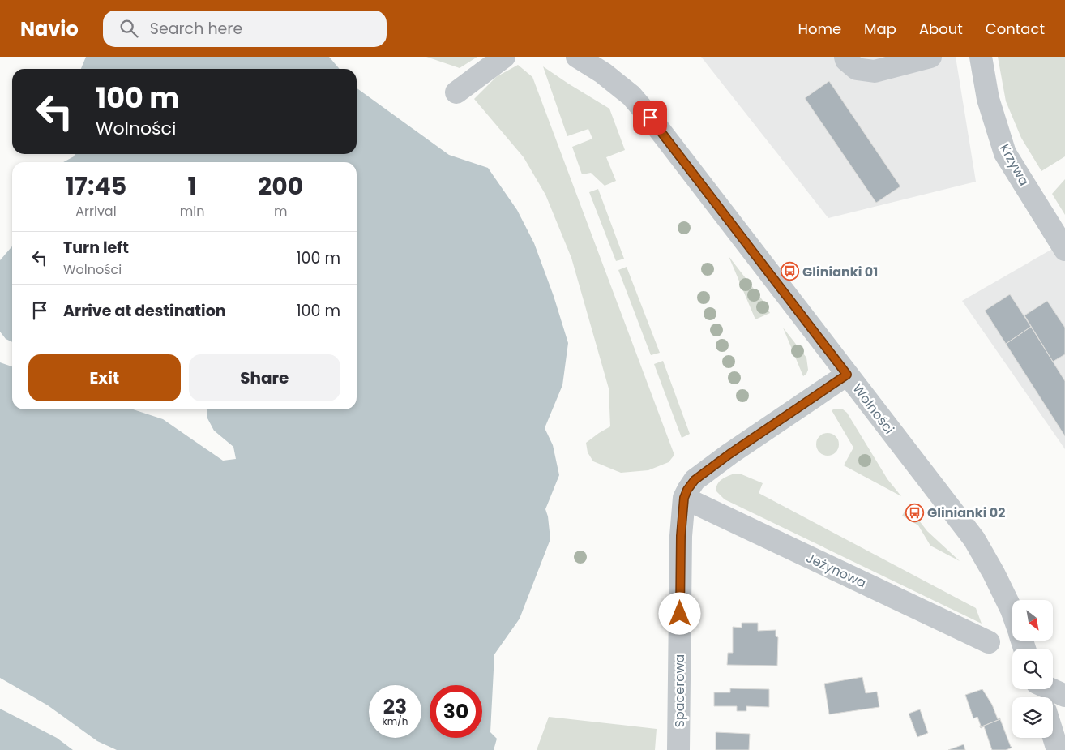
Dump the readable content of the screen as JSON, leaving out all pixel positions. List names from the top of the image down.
{
  "streets": {
    "street": [
      "Krzywa",
      "Wolności",
      "Jeżynowa",
      "Spacerowa"
    ]
  },
  "crossings": [
    ["Wolności", "Spacerowa"],
    ["Jeżynowa", "Spacerowa"]
  ],
  "places": {
    "bus stop": ["Glinianki 01", "Glinianki 02"]
  },
  "north": "bottom right",
  "page": {
    "header": "Navio",
    "search": "Search here",
    "nav": [
      "Home",
      "Map",
      "About",
      "Contact"
    ],
    "turn": ["100 m", "Wolności"],
    "eta": [
      "17:45",
      "Arrival",
      "1",
      "min",
      "200",
      "m"
    ],
    "list": [
      {
        "name": "Turn left",
        "note": "Wolności",
        "value": "100 m"
      },
      {
        "name": "Arrive at destination",
        "value": "100 m"
      }
    ],
    "buttons": ["Exit", "Share"],
    "speed": "23 km/h",
    "limit": "30"
  }
}
